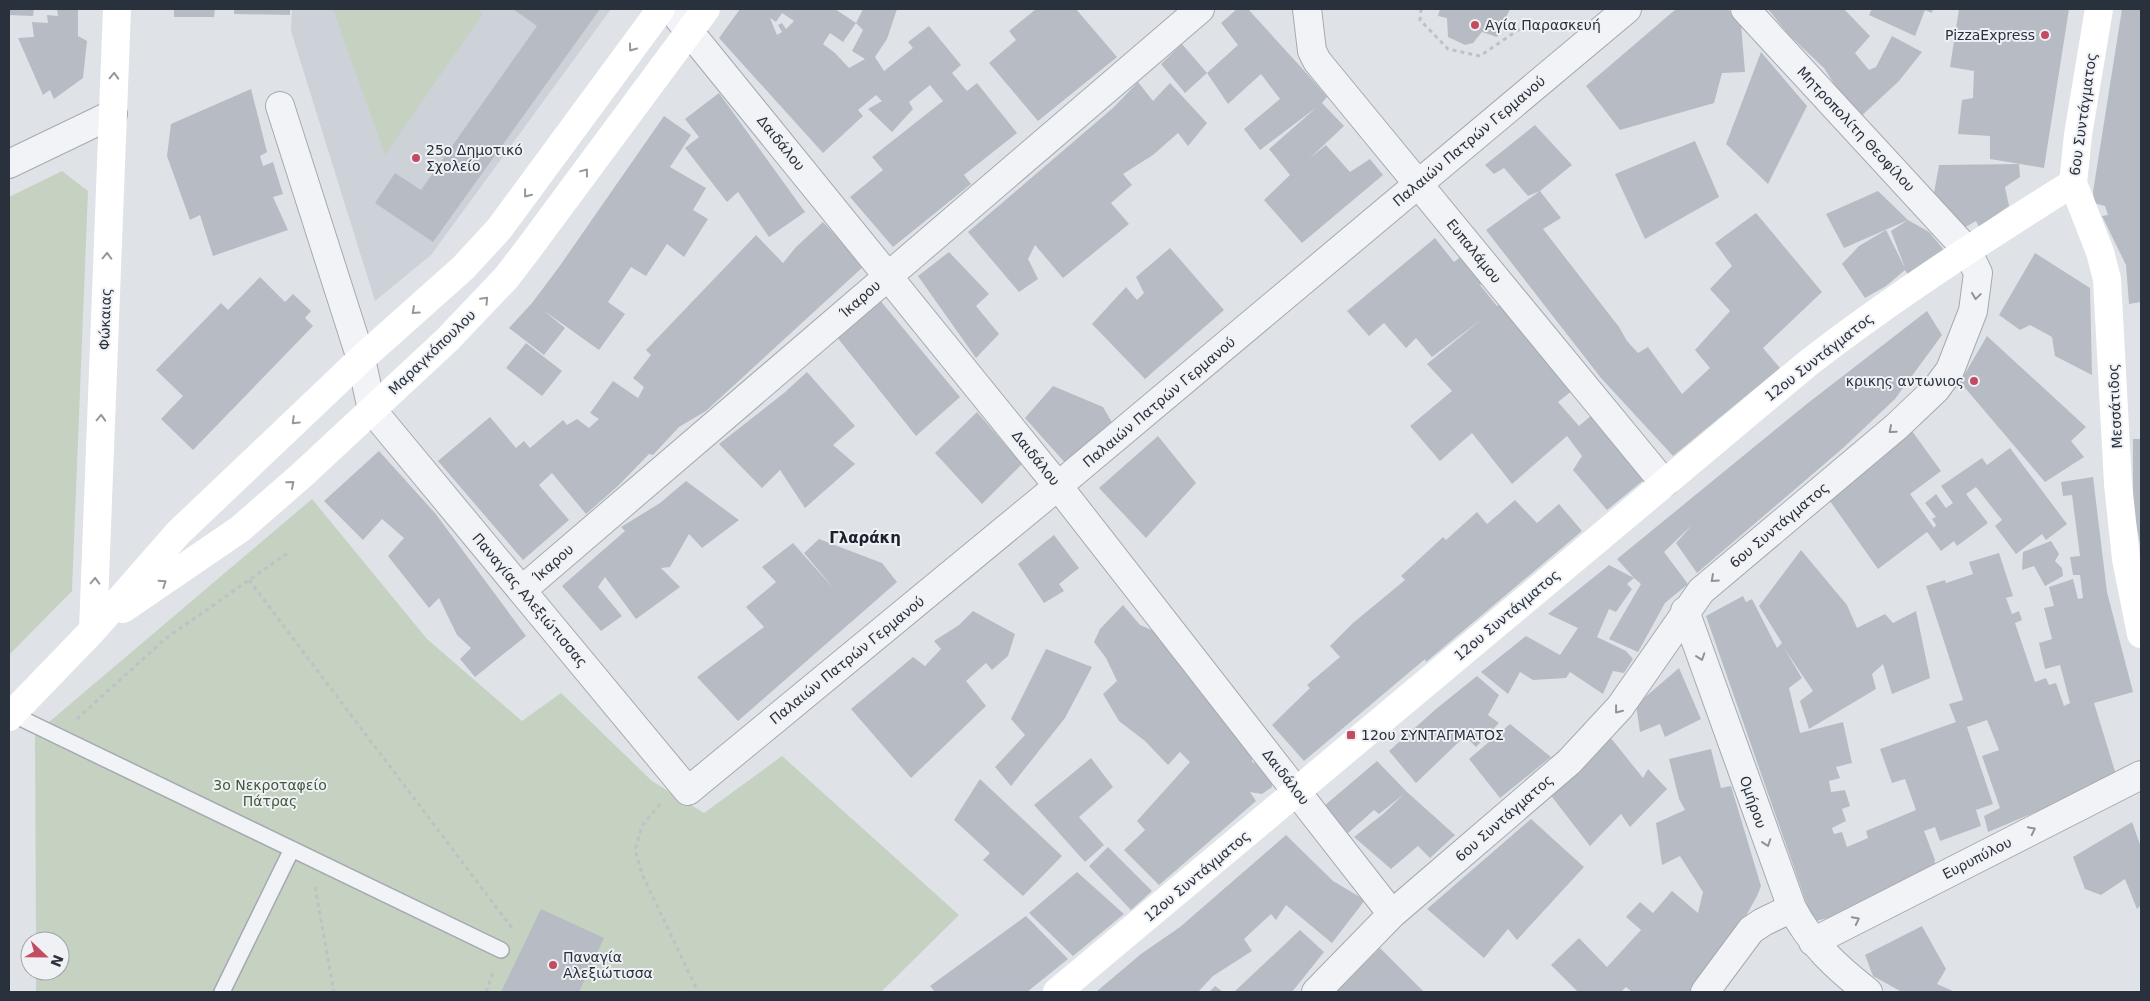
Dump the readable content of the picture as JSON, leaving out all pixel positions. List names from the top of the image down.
{
  "streets": {
    "street": [
      "6ου Συντάγματος",
      "Μητροπολίτη Θεοφίλου",
      "Παλαιών Πατρών Γερμανού",
      "Δαιδάλου",
      "Ευπαλάμου",
      "Ίκαρου",
      "Φώκαιας",
      "Μαραγκόπουλου",
      "12ου Συντάγματος",
      "Μεσσάτιδος",
      "Παναγίας Αλεξιώτισσας",
      "Ομήρου",
      "Ευρυπύλου"
    ]
  },
  "crossings": [
    ["6ου Συντάγματος", "Μητροπολίτη Θεοφίλου"],
    ["6ου Συντάγματος", "Δαιδάλου"],
    ["6ου Συντάγματος", "12ου Συντάγματος"],
    ["6ου Συντάγματος", "Μεσσάτιδος"],
    ["6ου Συντάγματος", "Ομήρου"],
    ["Μητροπολίτη Θεοφίλου", "12ου Συντάγματος"],
    ["Παλαιών Πατρών Γερμανού", "Δαιδάλου"],
    ["Παλαιών Πατρών Γερμανού", "Ευπαλάμου"],
    ["Παλαιών Πατρών Γερμανού", "Παναγίας Αλεξιώτισσας"],
    ["Δαιδάλου", "Ίκαρου"],
    ["Δαιδάλου", "Μαραγκόπουλου"],
    ["Δαιδάλου", "12ου Συντάγματος"],
    ["Ευπαλάμου", "12ου Συντάγματος"],
    ["Ίκαρου", "Παναγίας Αλεξιώτισσας"],
    ["Φώκαιας", "Μαραγκόπουλου"],
    ["Μαραγκόπουλου", "Παναγίας Αλεξιώτισσας"],
    ["Ομήρου", "Ευρυπύλου"]
  ],
  "one_way": ["6ου Συντάγματος", "Ομήρου", "Ευρυπύλου"],
  "districts": ["Γλαράκη"],
  "parks": ["3o Νεκροταφείο Πάτρας"],
  "places": {
    "other": [
      "Αγία Παρασκευή",
      "PizzaExpress",
      "25ο Δημοτικό Σχολείο",
      "κρικης αντωνιος",
      "Παναγία Αλεξιώτισσα"
    ],
    "transit": ["12ου ΣΥΝΤΑΓΜΑΤΟΣ"]
  },
  "north": "right"
}
